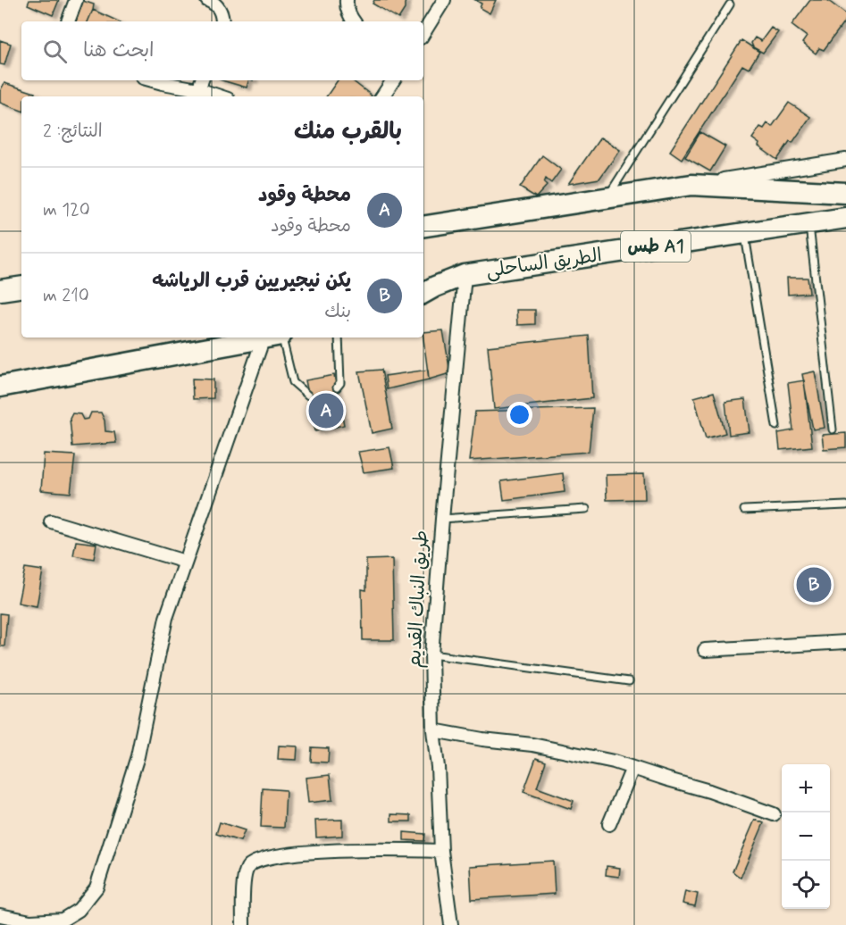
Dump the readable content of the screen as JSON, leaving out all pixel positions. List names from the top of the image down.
{
  "streets": {
    "highway": ["طس A1", "الطريق الساحلى"],
    "street": ["طريق النباك القديم"]
  },
  "crossings": [
    ["الطريق الساحلى", "طريق النباك القديم"]
  ],
  "page": {
    "search": "ابحث هنا",
    "heading": ["بالقرب منك", "النتائج: 2"],
    "list": [
      {
        "mark": "A",
        "name": "محطة وقود",
        "note": "محطة وقود",
        "value": "120 m"
      },
      {
        "mark": "B",
        "name": "يكن نيجيريين قرب الرياشه",
        "note": "بنك",
        "value": "210 m"
      }
    ],
    "pins": ["A", "B"],
    "map_buttons": ["+", "−"]
  }
}
